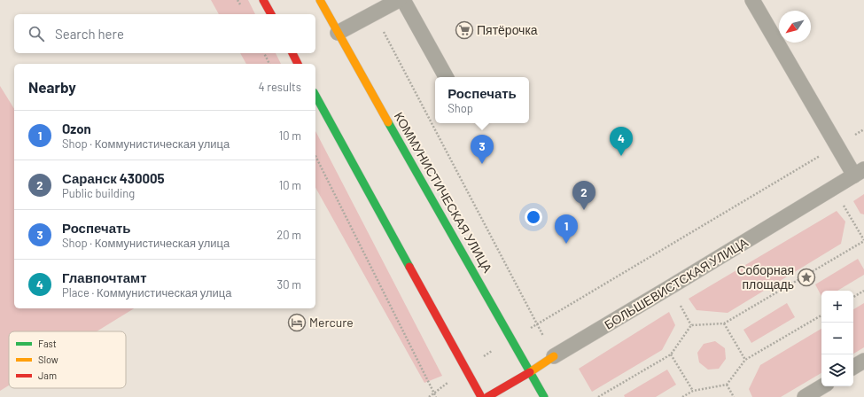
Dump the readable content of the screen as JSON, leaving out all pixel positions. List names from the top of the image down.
{
  "streets": {
    "main road": ["КОММУНИСТИЧЕСКАЯ УЛИЦА", "БОЛЬШЕВИСТСКАЯ УЛИЦА"]
  },
  "crossings": [
    ["КОММУНИСТИЧЕСКАЯ УЛИЦА", "БОЛЬШЕВИСТСКАЯ УЛИЦА"]
  ],
  "places": {
    "supermarket": ["Пятёрочка"],
    "place": ["Соборная площадь"],
    "hotel": ["Mercure"]
  },
  "legend": ["Fast", "Slow", "Jam"],
  "north": "bottom left",
  "page": {
    "search": "Search here",
    "heading": ["Nearby", "4 results"],
    "popup": ["Роспечать", "Shop"],
    "list": [
      {
        "mark": "1",
        "name": "Ozon",
        "note": "Shop · Коммунистическая улица",
        "value": "10 m"
      },
      {
        "mark": "2",
        "name": "Саранск 430005",
        "note": "Public building",
        "value": "10 m"
      },
      {
        "mark": "3",
        "name": "Роспечать",
        "note": "Shop · Коммунистическая улица",
        "value": "20 m"
      },
      {
        "mark": "4",
        "name": "Главпочтамт",
        "note": "Place · Коммунистическая улица",
        "value": "30 m"
      }
    ],
    "pins": [
      "4",
      "3",
      "2",
      "1"
    ],
    "map_buttons": ["+", "−"]
  }
}
